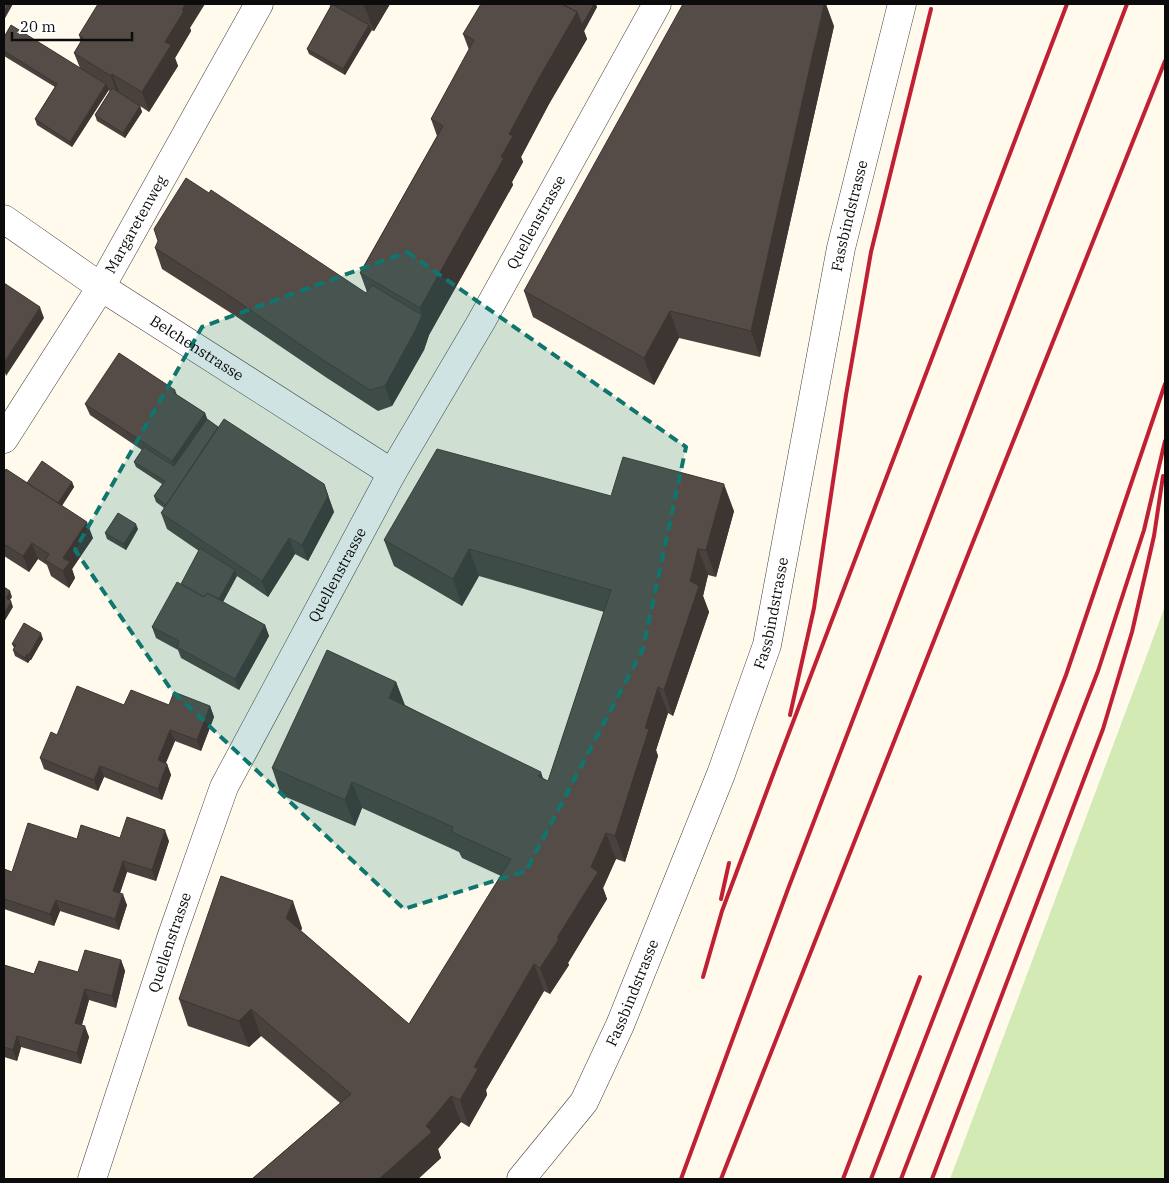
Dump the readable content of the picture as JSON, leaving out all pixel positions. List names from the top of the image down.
{
  "streets": {
    "street": [
      "Fassbindstrasse",
      "Quellenstrasse",
      "Margaretenweg",
      "Belchenstrasse"
    ]
  },
  "crossings": [
    ["Quellenstrasse", "Belchenstrasse"],
    ["Margaretenweg", "Belchenstrasse"]
  ],
  "scale_bar": "20 m"
}
